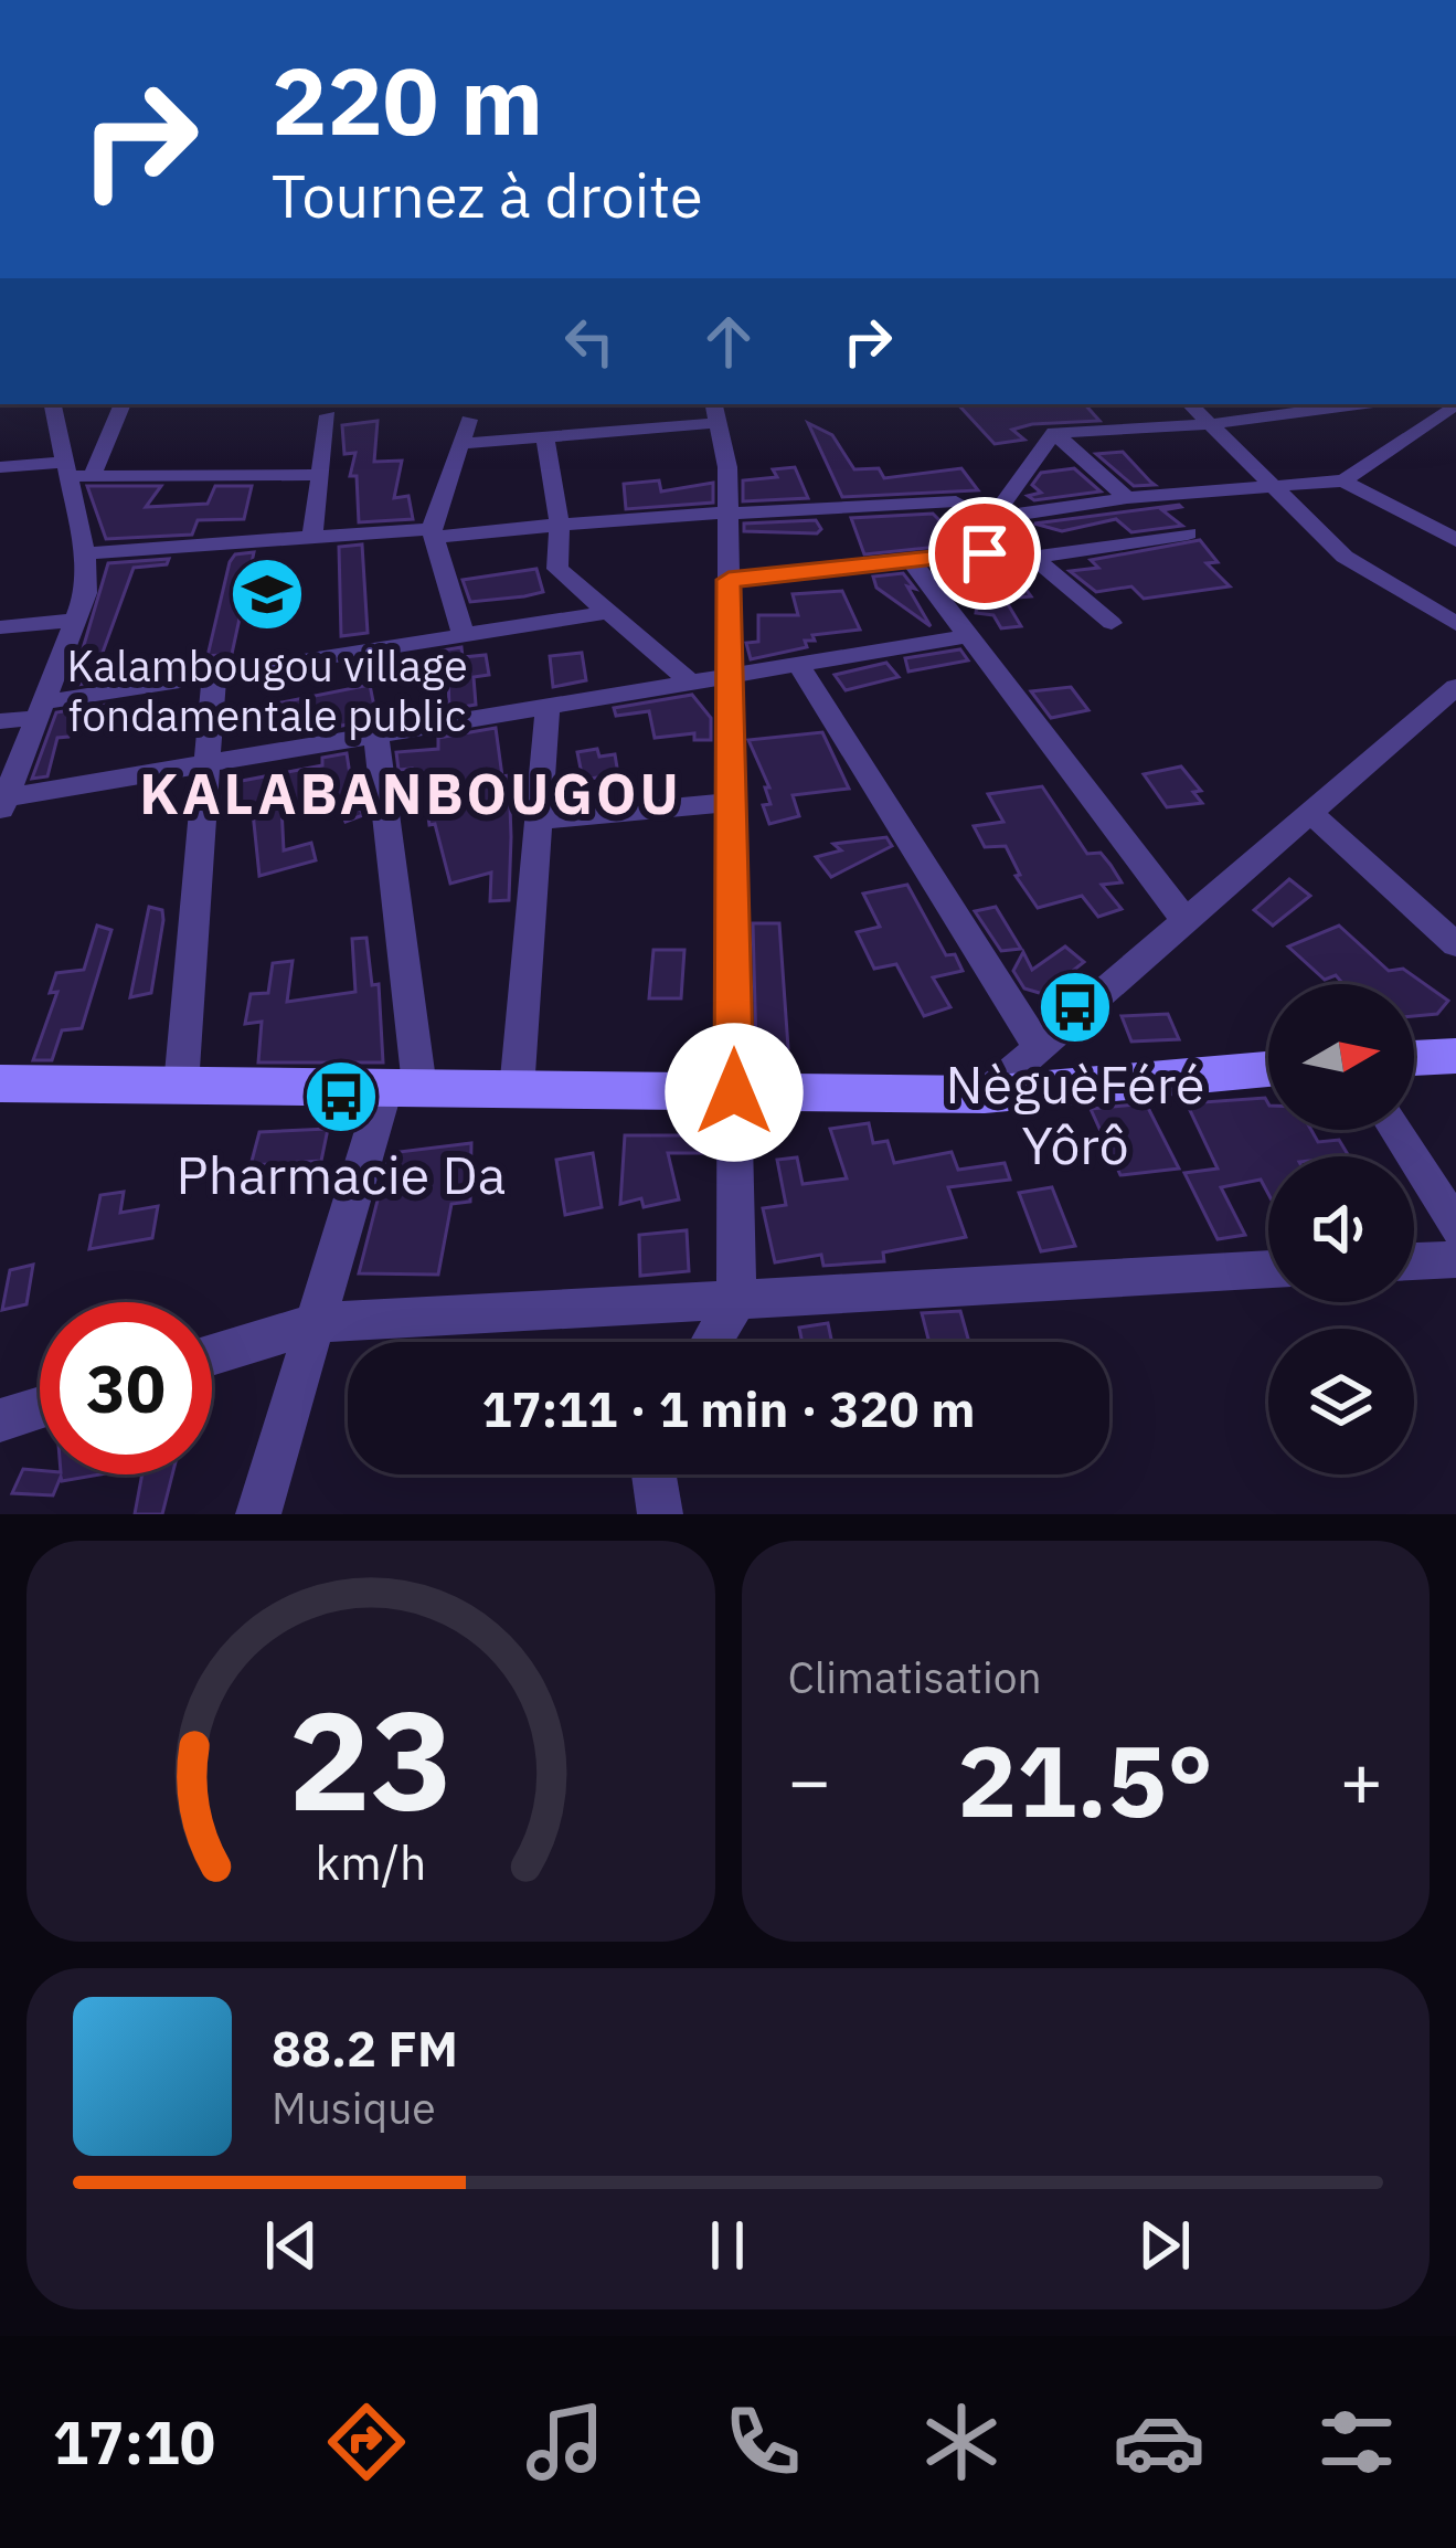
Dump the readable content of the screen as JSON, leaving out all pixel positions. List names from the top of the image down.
{
  "districts": ["KALABANBOUGOU"],
  "places": {
    "school or university": ["Kalambougou village fondamentale public"],
    "bus stop": ["NèguèFéré Yôrô", "Pharmacie Da"]
  },
  "north": "right",
  "page": {
    "turn": ["220 m", "Tournez à droite"],
    "limit": "30",
    "trip": "17:11 · 1 min · 320 m",
    "tile": "Climatisation",
    "heat": ["−", "21.5°", "+"],
    "song": ["88.2 FM", "Musique"],
    "tabs": "17:10",
    "gauge": ["23", "km/h"]
  }
}
